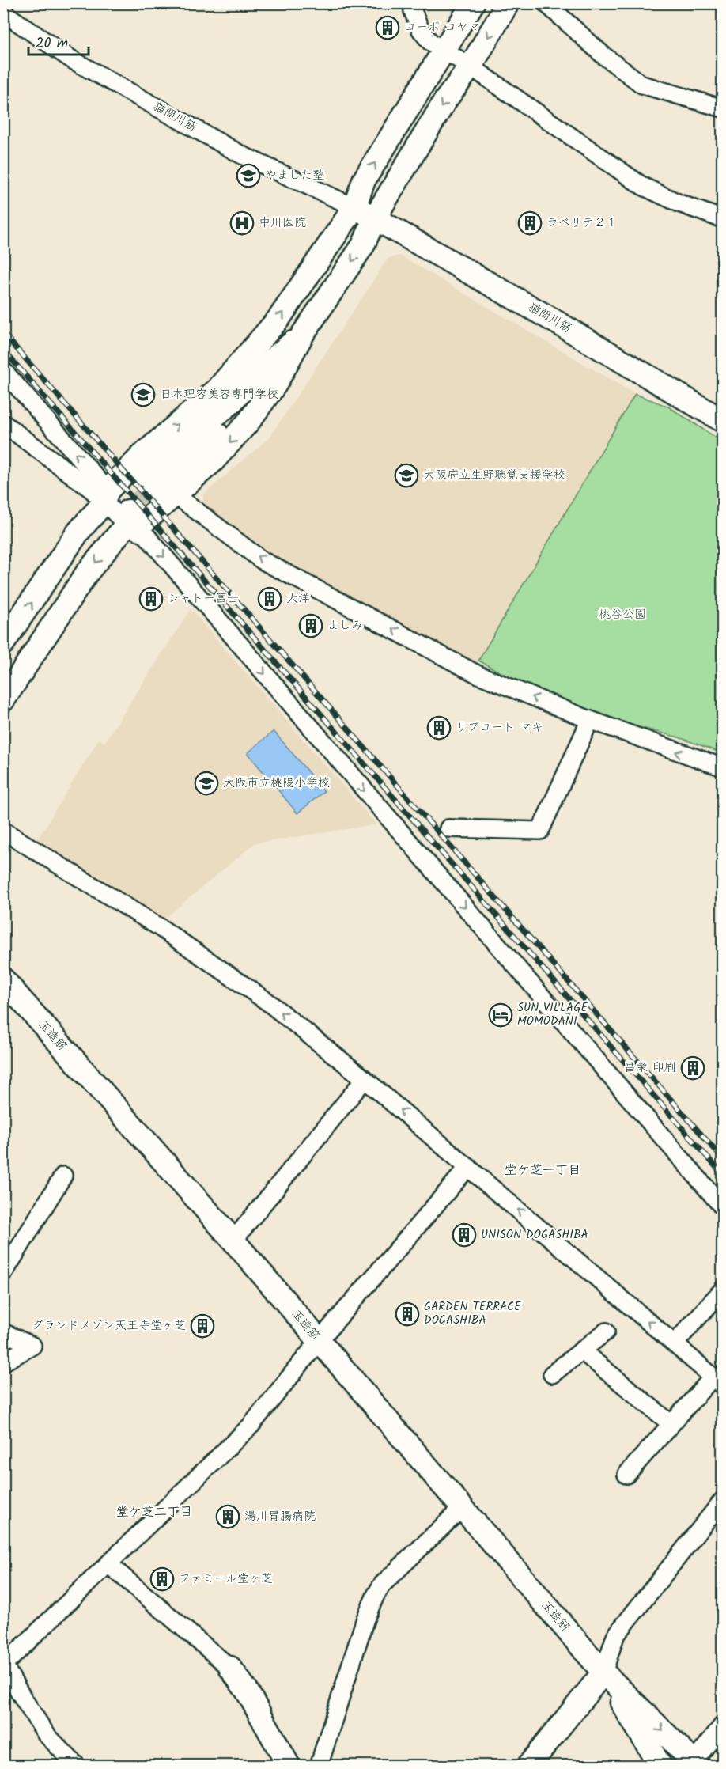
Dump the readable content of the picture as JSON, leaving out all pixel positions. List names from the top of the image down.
{
  "streets": {
    "street": ["猫間川筋", "玉造筋"]
  },
  "districts": ["堂ケ芝一丁目", "堂ケ芝二丁目"],
  "parks": ["桃谷公園"],
  "places": {
    "building": [
      "コーポ コヤマ",
      "ラベリテ２１",
      "シャトー冨士",
      "大洋",
      "よしみ",
      "リブコート マキ",
      "昌栄 印刷",
      "UNISON DOGASHIBA",
      "GARDEN TERRACE DOGASHIBA",
      "グランドメゾン天王寺堂ヶ芝",
      "湯川胃腸病院",
      "ファミール堂ヶ芝"
    ],
    "school or university": [
      "やました塾",
      "日本理容美容専門学校",
      "大阪府立生野聴覚支援学校",
      "大阪市立桃陽小学校"
    ],
    "hospital": ["中川医院"],
    "hotel": ["SUN VILLAGE MOMODANI"]
  },
  "scale_bar": "20 m"
}
